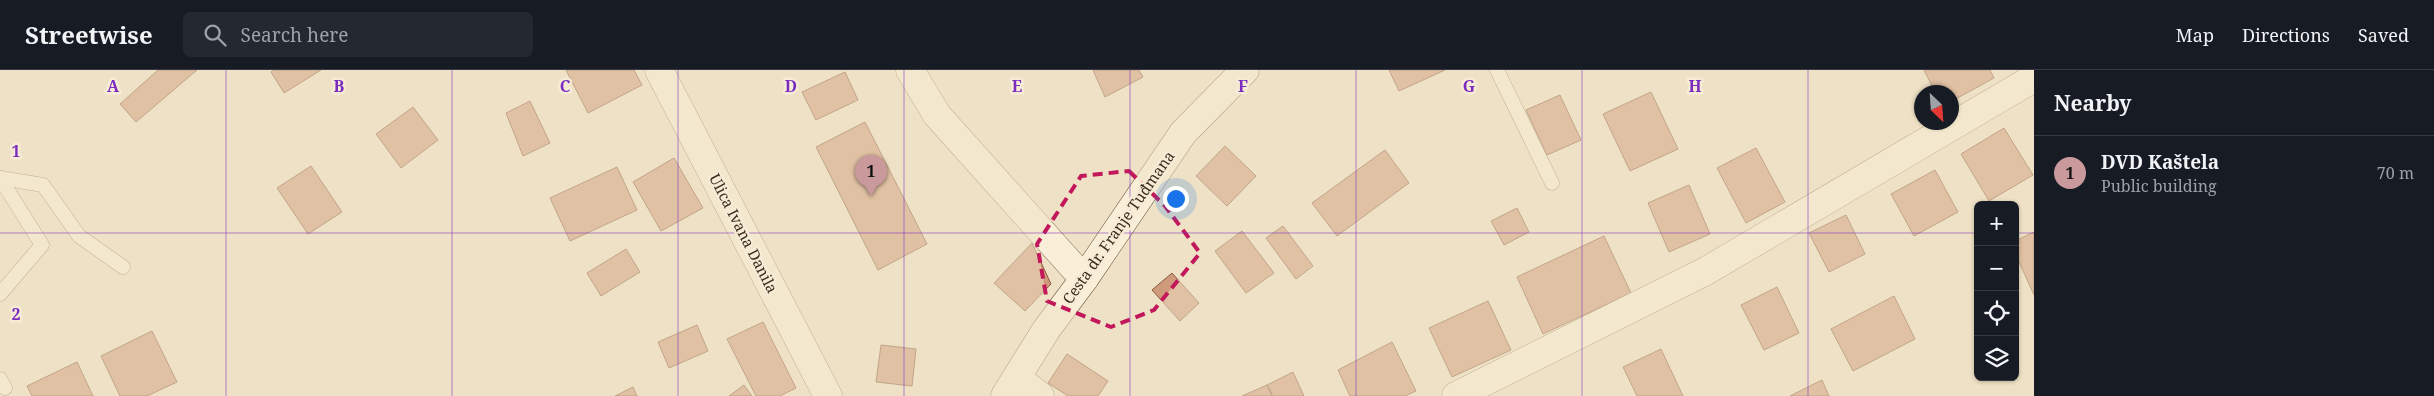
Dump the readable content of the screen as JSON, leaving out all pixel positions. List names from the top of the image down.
{
  "streets": {
    "street": ["Cesta dr. Franje Tuđmana", "Ulica Ivana Danila"]
  },
  "north": "bottom right",
  "page": {
    "header": "Streetwise",
    "search": "Search here",
    "nav": ["Map", "Directions", "Saved"],
    "heading": "Nearby",
    "list": [
      {
        "mark": "1",
        "name": "DVD Kaštela",
        "note": "Public building",
        "value": "70 m"
      }
    ],
    "pins": "1",
    "map_buttons": ["+", "−"]
  },
  "grid": {
    "columns": [
      "A",
      "B",
      "C",
      "D",
      "E",
      "F",
      "G",
      "H"
    ],
    "rows": ["1", "2"]
  }
}
